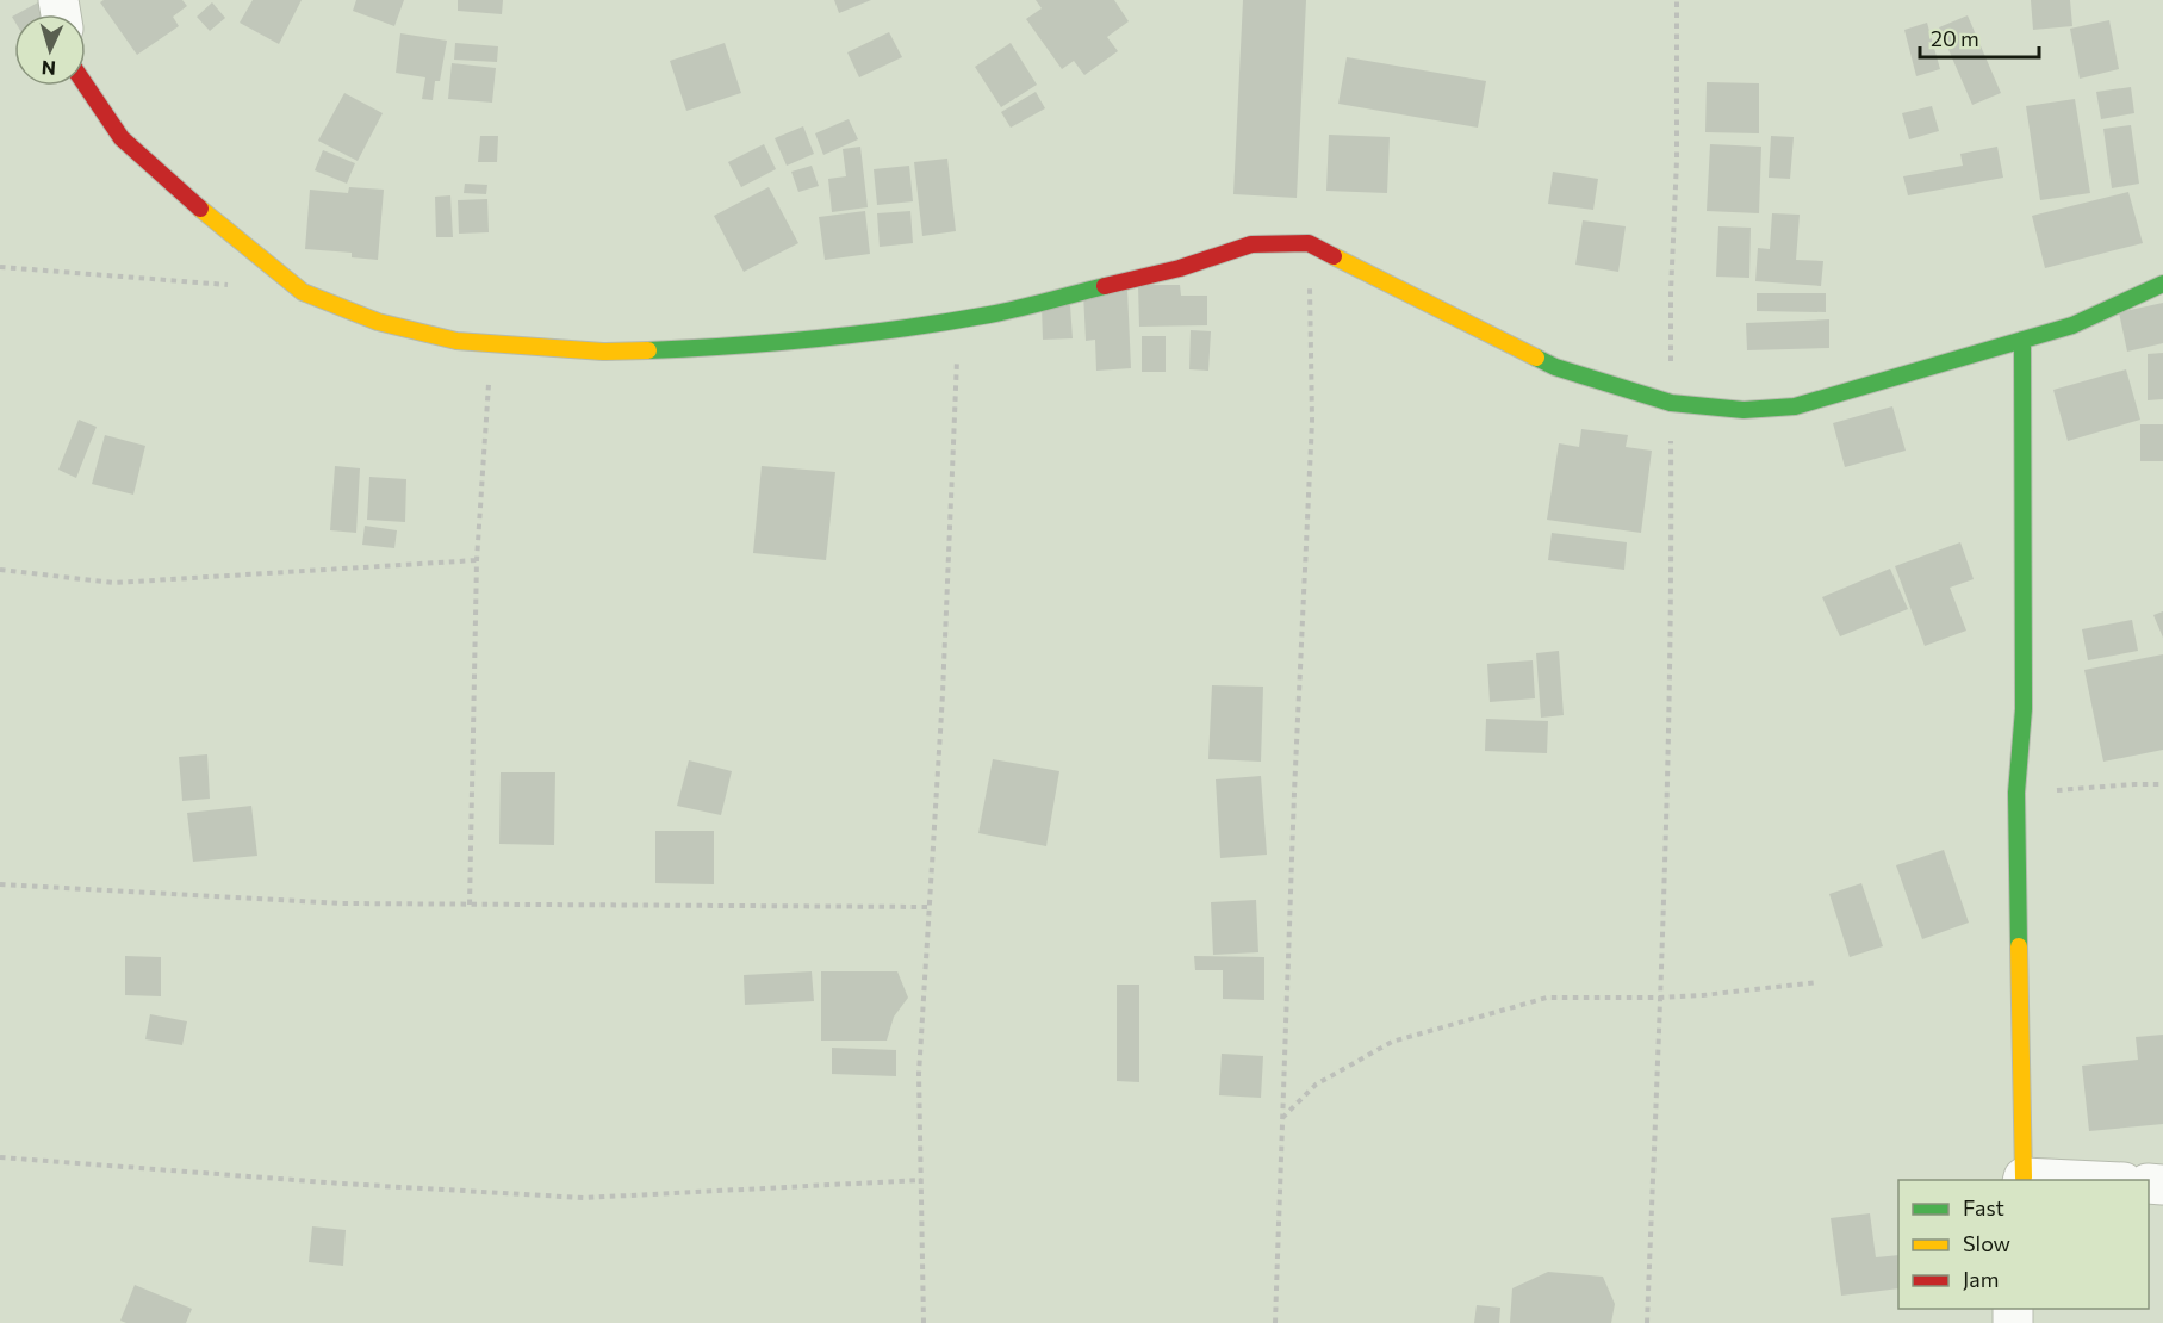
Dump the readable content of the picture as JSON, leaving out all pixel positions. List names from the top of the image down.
{
  "legend": ["Fast", "Slow", "Jam"],
  "scale_bar": "20 m",
  "north": "bottom"
}
